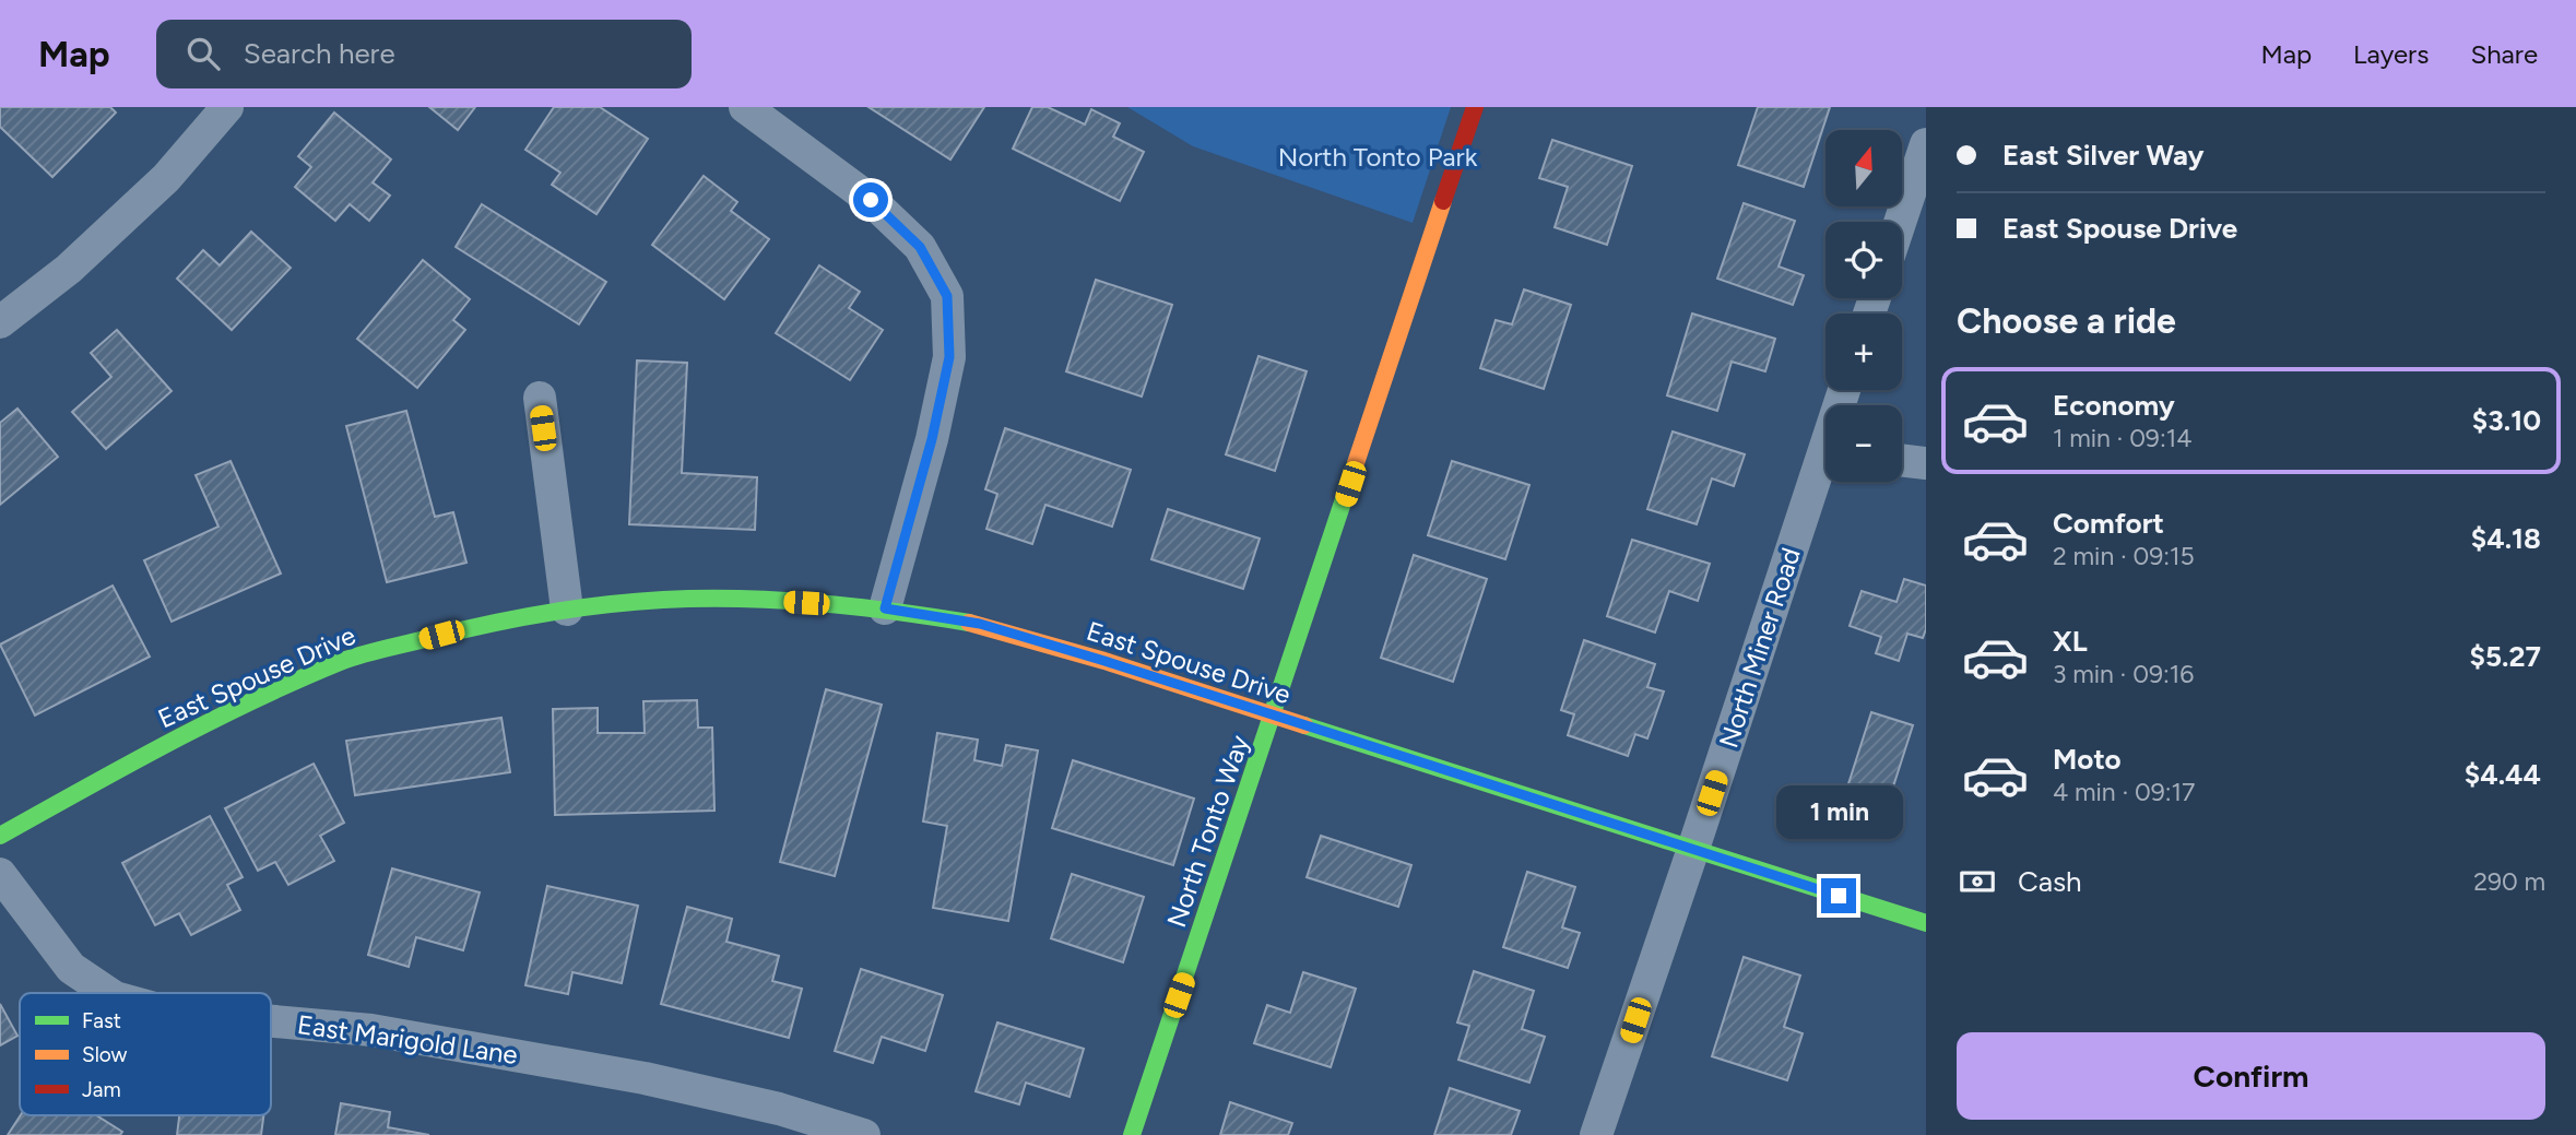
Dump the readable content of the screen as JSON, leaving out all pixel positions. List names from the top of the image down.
{
  "streets": {
    "main road": ["East Spouse Drive", "North Tonto Way"],
    "street": ["North Miner Road", "East Marigold Lane"]
  },
  "crossings": [
    ["North Miner Road", "East Spouse Drive"],
    ["East Spouse Drive", "North Tonto Way"]
  ],
  "parks": ["North Tonto Park"],
  "legend": ["Fast", "Slow", "Jam"],
  "north": "top",
  "page": {
    "header": "Map",
    "search": "Search here",
    "nav": ["Map", "Layers", "Share"],
    "banner": ["East Silver Way", "East Spouse Drive"],
    "map_buttons": ["+", "−"],
    "heading": "Choose a ride",
    "list": [
      {
        "name": "Economy",
        "note": "1 min · 09:14",
        "value": "$3.10"
      },
      {
        "name": "Comfort",
        "note": "2 min · 09:15",
        "value": "$4.18"
      },
      {
        "name": "XL",
        "note": "3 min · 09:16",
        "value": "$5.27"
      },
      {
        "name": "Moto",
        "note": "4 min · 09:17",
        "value": "$4.44"
      }
    ],
    "bubble": "1 min",
    "pay": ["Cash", "290 m"],
    "buttons": "Confirm"
  }
}
